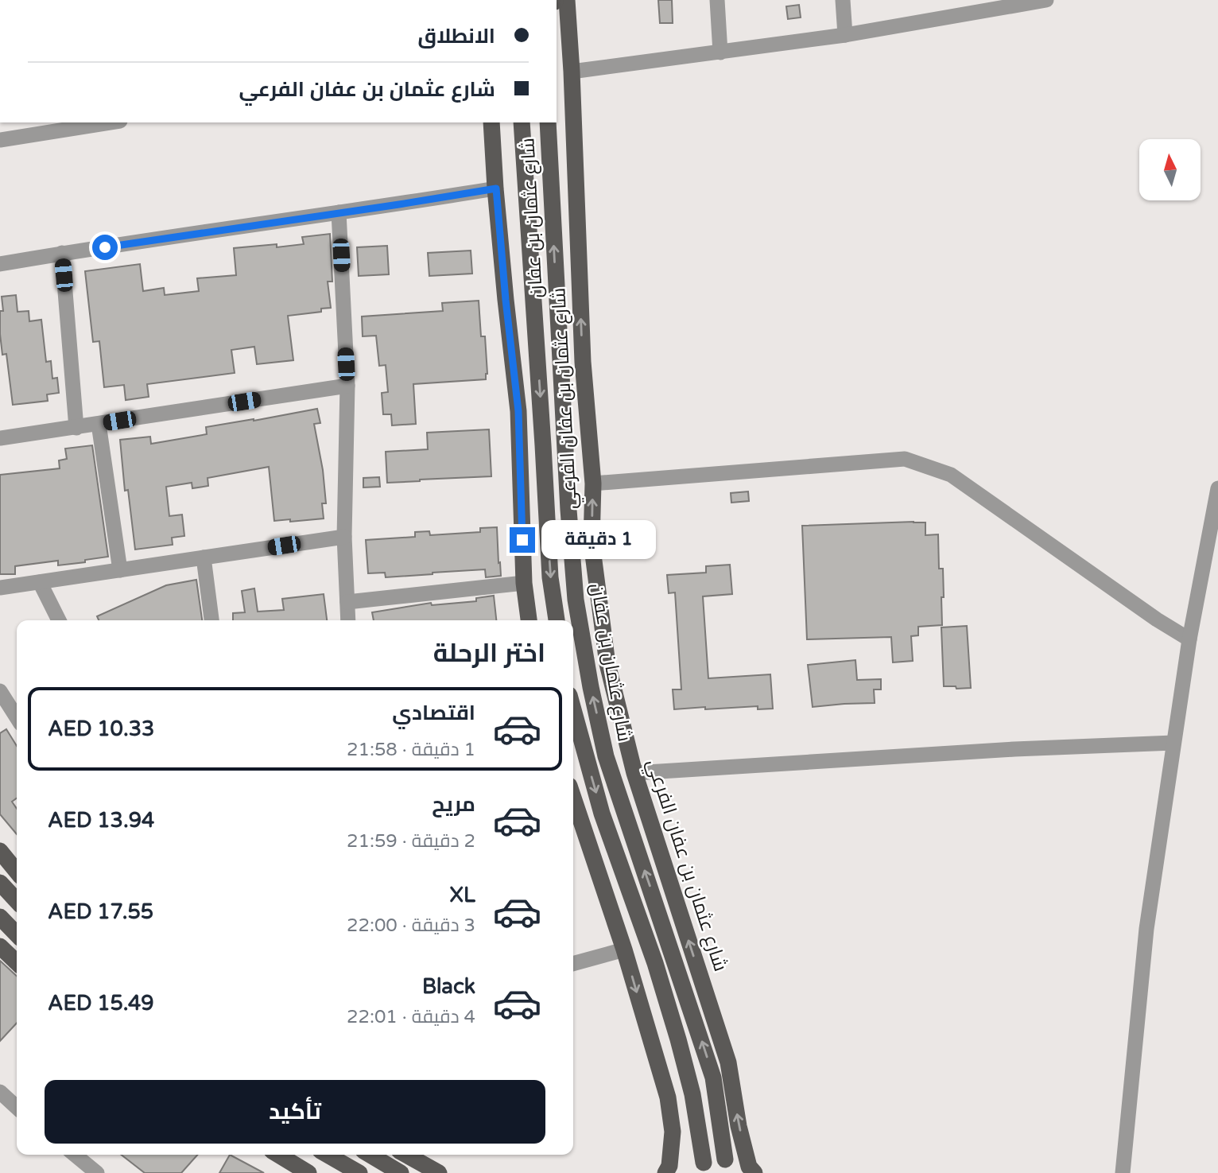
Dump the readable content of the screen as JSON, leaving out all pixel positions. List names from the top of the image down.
{
  "streets": {
    "main road": ["شارع عثمان بن عفان", "شارع عثمان بن عفان الفرعي"]
  },
  "north": "top",
  "page": {
    "banner": ["الانطلاق", "شارع عثمان بن عفان الفرعي"],
    "bubble": "1 دقيقة",
    "heading": "اختر الرحلة",
    "list": [
      {
        "name": "اقتصادي",
        "note": "1 دقيقة · 21:58",
        "value": "AED 10.33"
      },
      {
        "name": "مريح",
        "note": "2 دقيقة · 21:59",
        "value": "AED 13.94"
      },
      {
        "name": "XL",
        "note": "3 دقيقة · 22:00",
        "value": "AED 17.55"
      },
      {
        "name": "Black",
        "note": "4 دقيقة · 22:01",
        "value": "AED 15.49"
      }
    ],
    "buttons": "تأكيد"
  }
}
